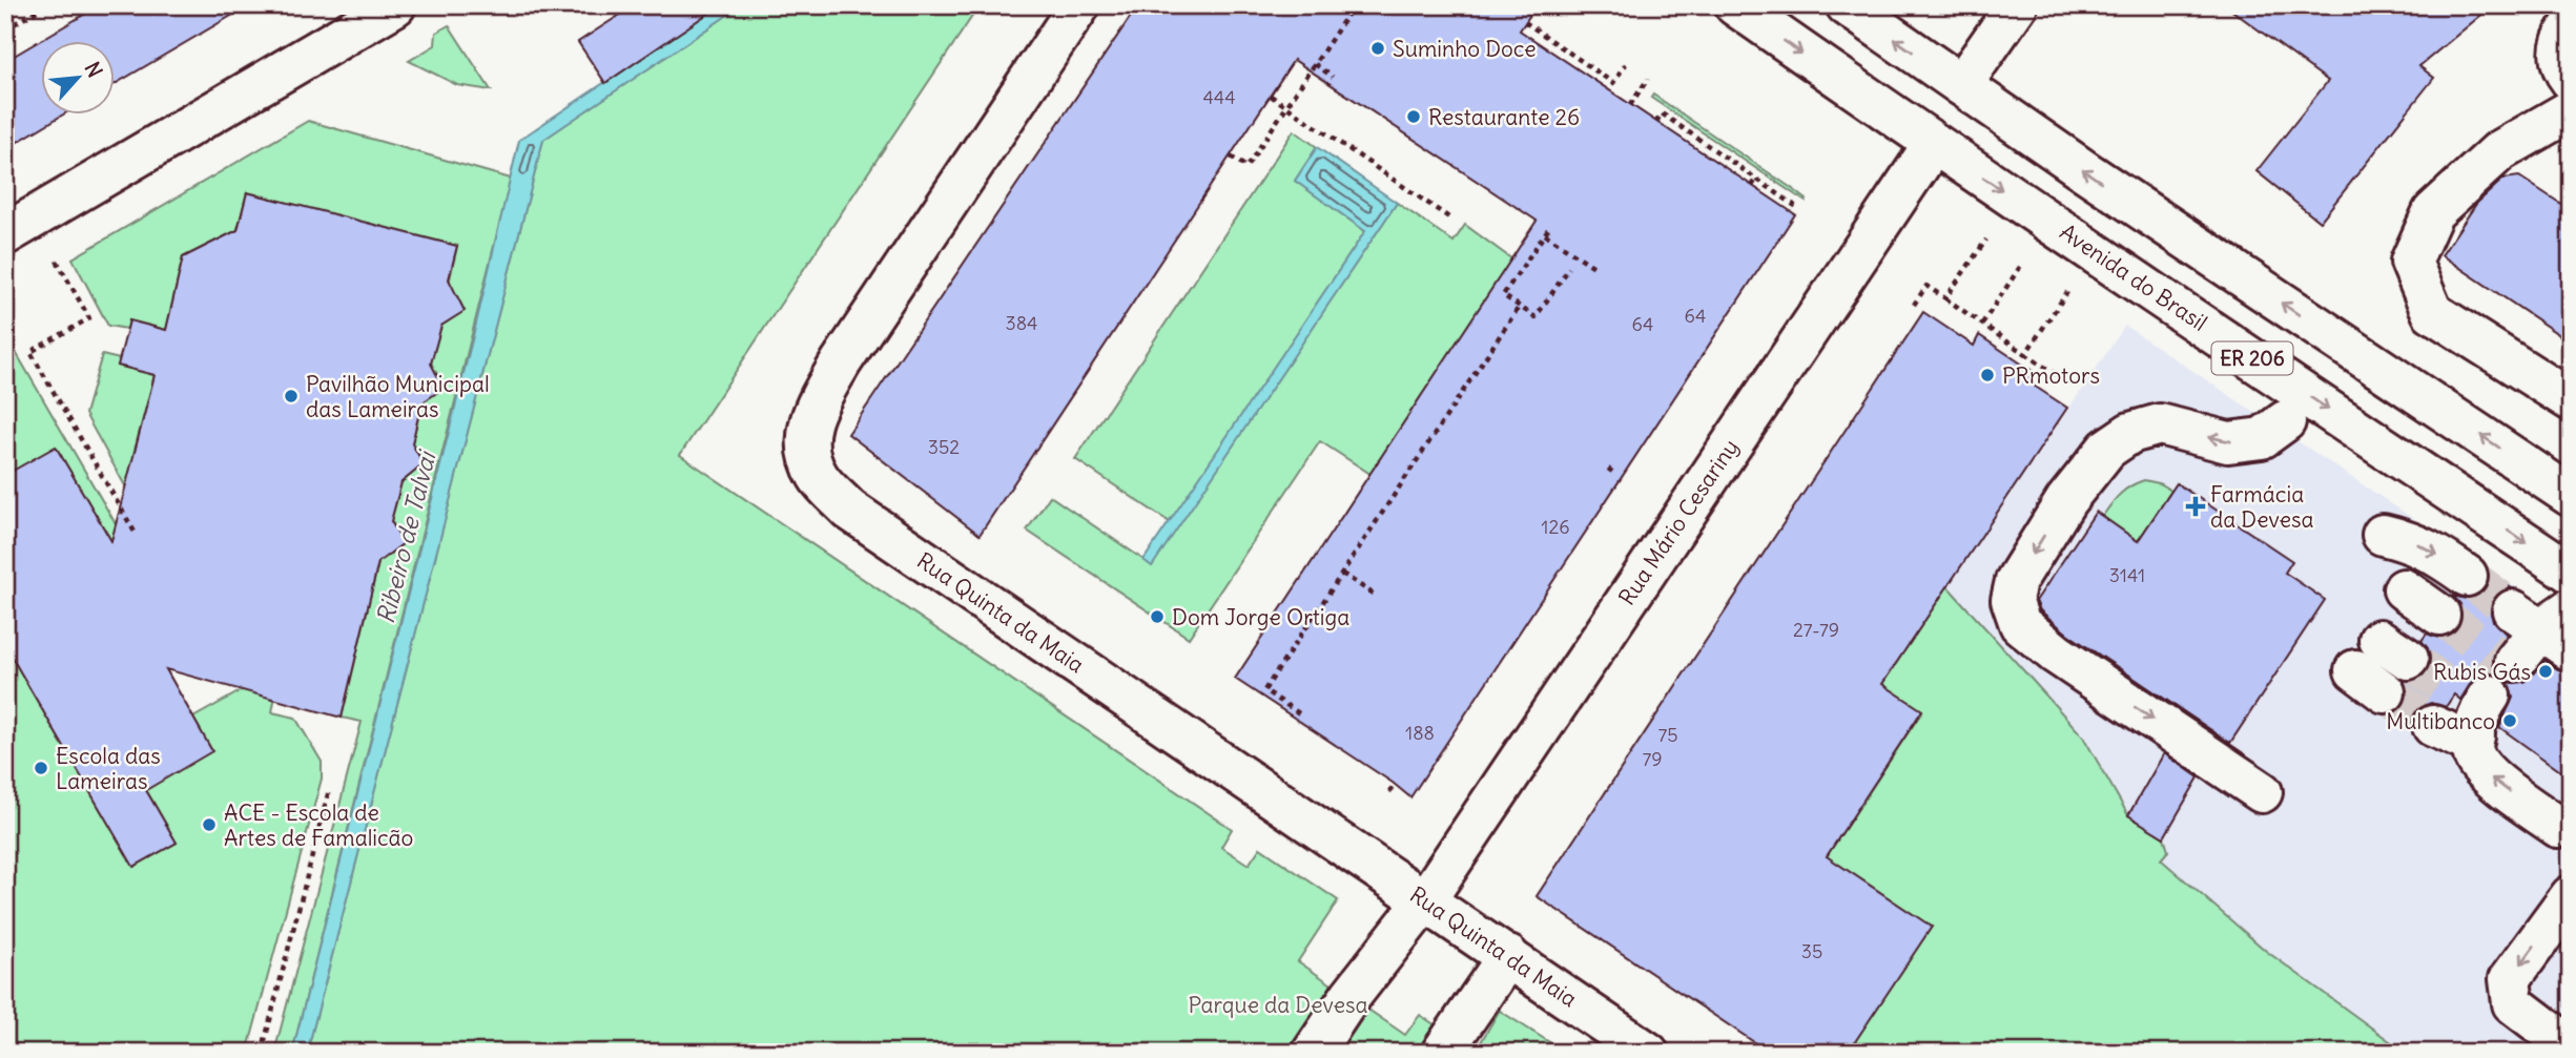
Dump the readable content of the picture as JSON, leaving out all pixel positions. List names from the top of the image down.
{
  "streets": {
    "street": [
      "Avenida do Brasil",
      "ER 206",
      "Rua Mário Cesariny",
      "Rua Quinta da Maia"
    ]
  },
  "crossings": [
    ["Avenida do Brasil", "Rua Mário Cesariny"],
    ["Rua Mário Cesariny", "Rua Quinta da Maia"]
  ],
  "water": ["Ribeiro de Talvai"],
  "parks": ["Parque da Devesa"],
  "places": {
    "other": [
      "Suminho Doce",
      "Restaurante 26",
      "PRmotors",
      "Pavilhão Municipal das Lameiras",
      "Dom Jorge Ortiga",
      "Rubis Gás",
      "Multibanco",
      "Escola das Lameiras",
      "ACE - Escola de Artes de Famalicão"
    ],
    "health": ["Farmácia da Devesa"]
  },
  "house_numbers": [
    "444",
    "64",
    "384",
    "64",
    "352",
    "126",
    "3141",
    "27-79",
    "188",
    "75",
    "79",
    "35"
  ],
  "north": "top right"
}
